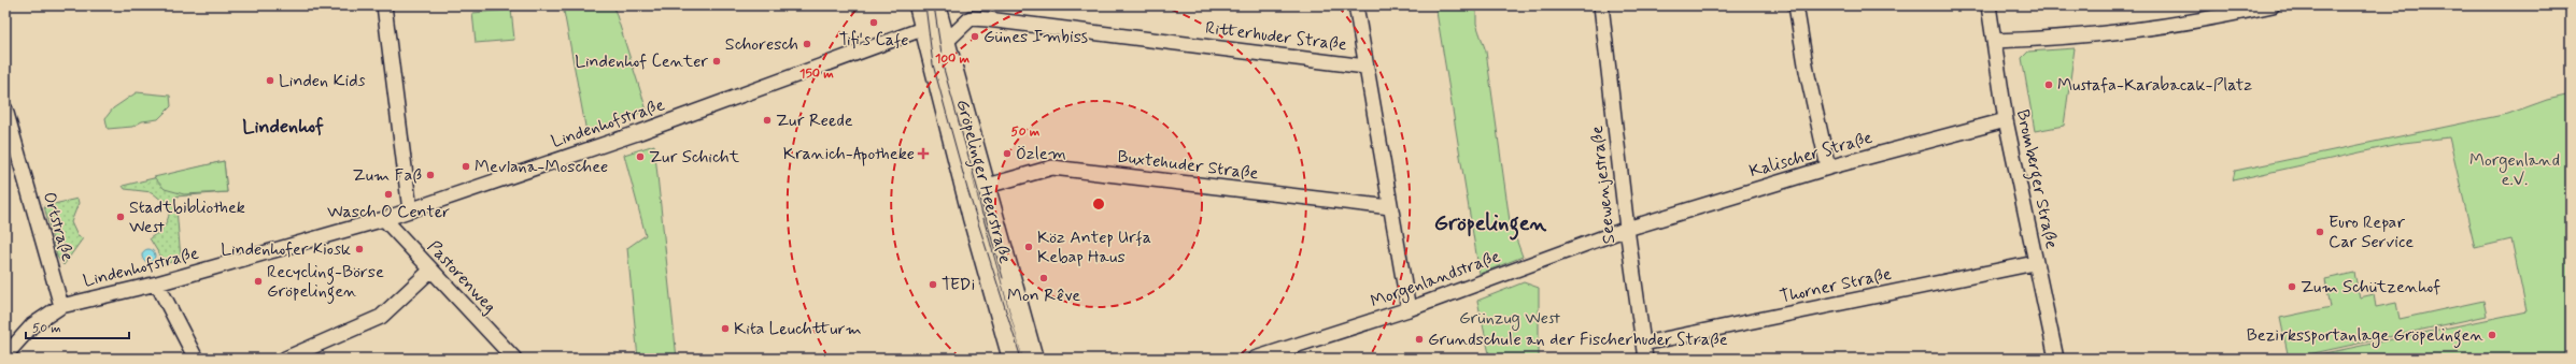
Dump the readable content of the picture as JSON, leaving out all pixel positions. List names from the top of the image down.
{
  "streets": {
    "main road": ["Gröpelinger Heerstraße"],
    "street": [
      "Ritterhuder Straße",
      "Lindenhofstraße",
      "Kalischer Straße",
      "Buxtehuder Straße",
      "Bromberger Straße",
      "Seewenjestraße",
      "Ortstraße",
      "Pastorenweg",
      "Morgenlandstraße",
      "Thorner Straße"
    ]
  },
  "crossings": [
    ["Ritterhuder Straße", "Buxtehuder Straße"],
    ["Ritterhuder Straße", "Gröpelinger Heerstraße"],
    ["Ritterhuder Straße", "Morgenlandstraße"],
    ["Lindenhofstraße", "Gröpelinger Heerstraße"],
    ["Lindenhofstraße", "Ortstraße"],
    ["Lindenhofstraße", "Pastorenweg"],
    ["Kalischer Straße", "Bromberger Straße"],
    ["Kalischer Straße", "Seewenjestraße"],
    ["Kalischer Straße", "Morgenlandstraße"],
    ["Buxtehuder Straße", "Gröpelinger Heerstraße"],
    ["Bromberger Straße", "Thorner Straße"],
    ["Seewenjestraße", "Morgenlandstraße"],
    ["Seewenjestraße", "Thorner Straße"]
  ],
  "districts": ["Lindenhof", "Gröpelingen"],
  "parks": ["Morgenland e.V.", "Grünzug West"],
  "places": {
    "other": [
      "Tifi's Cafe",
      "Günes Imbiss",
      "Schoresch",
      "Lindenhof Center",
      "Linden Kids",
      "Mustafa-Karabacak-Platz",
      "Zur Reede",
      "Özlem",
      "Zur Schicht",
      "Mevlana-Moschee",
      "Zum Faß",
      "Wasch O Center",
      "Stadtbibliothek West",
      "Euro Repar Car Service",
      "Köz Antep Urfa Kebap Haus",
      "Lindenhofer Kiosk",
      "Mon Rêve",
      "Recycling-Börse Gröpelingen",
      "TEDi",
      "Zum Schützenhof",
      "Kita Leuchtturm",
      "Bezirkssportanlage Gröpelingen",
      "Grundschule an der Fischerhuder Straße"
    ],
    "health": ["Kranich-Apotheke"]
  },
  "scale_bar": "50 m",
  "rings": ["100 m", "150 m", "50 m"]
}
